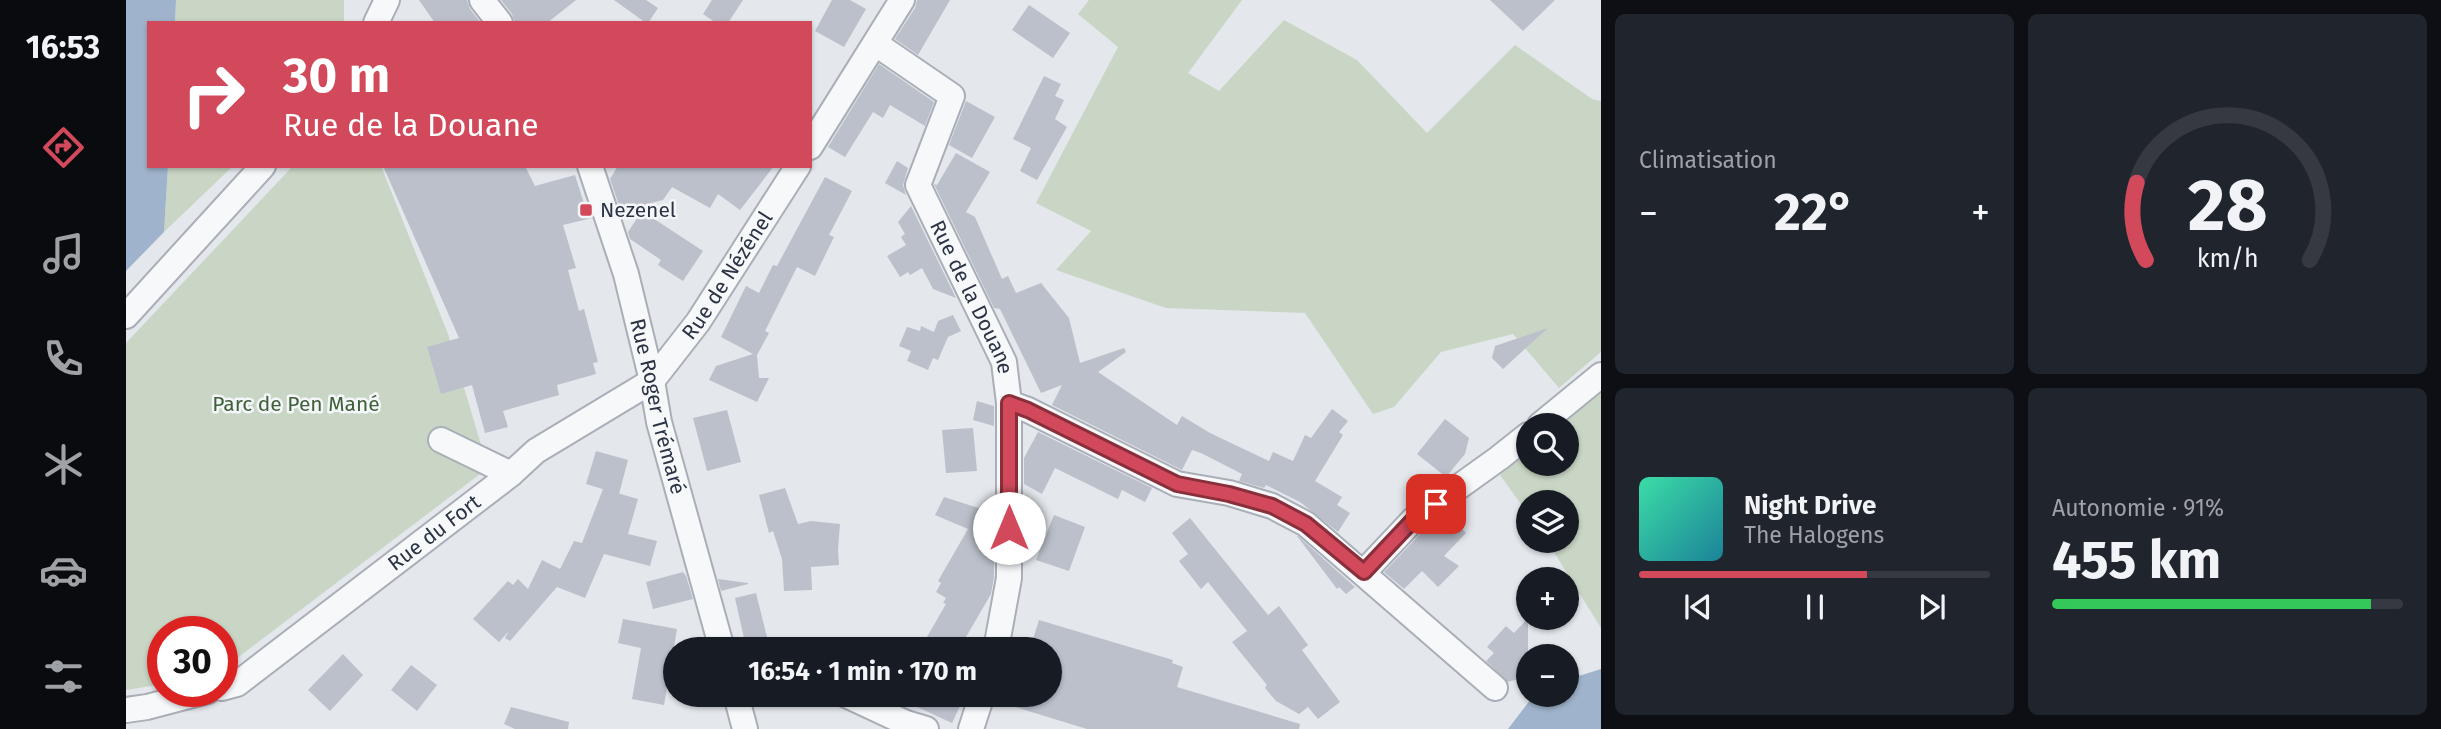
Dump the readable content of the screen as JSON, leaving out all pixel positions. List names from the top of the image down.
{
  "streets": {
    "street": [
      "Rue de Nézénel",
      "Rue de la Douane",
      "Rue Roger Trémaré",
      "Rue du Fort"
    ]
  },
  "crossings": [
    ["Rue de Nézénel", "Rue Roger Trémaré"],
    ["Rue de Nézénel", "Rue du Fort"],
    ["Rue Roger Trémaré", "Rue du Fort"]
  ],
  "parks": ["Parc de Pen Mané"],
  "places": {
    "transit": ["Nezenel"]
  },
  "page": {
    "tabs": "16:53",
    "tile": [
      "Climatisation",
      ["Autonomie · 91%", "455 km"]
    ],
    "turn": ["30 m", "Rue de la Douane"],
    "heat": ["−", "22°", "+"],
    "map_buttons": ["+", "−"],
    "song": ["Night Drive", "The Halogens"],
    "limit": "30",
    "trip": "16:54 · 1 min · 170 m",
    "gauge": ["28", "km/h"]
  }
}
